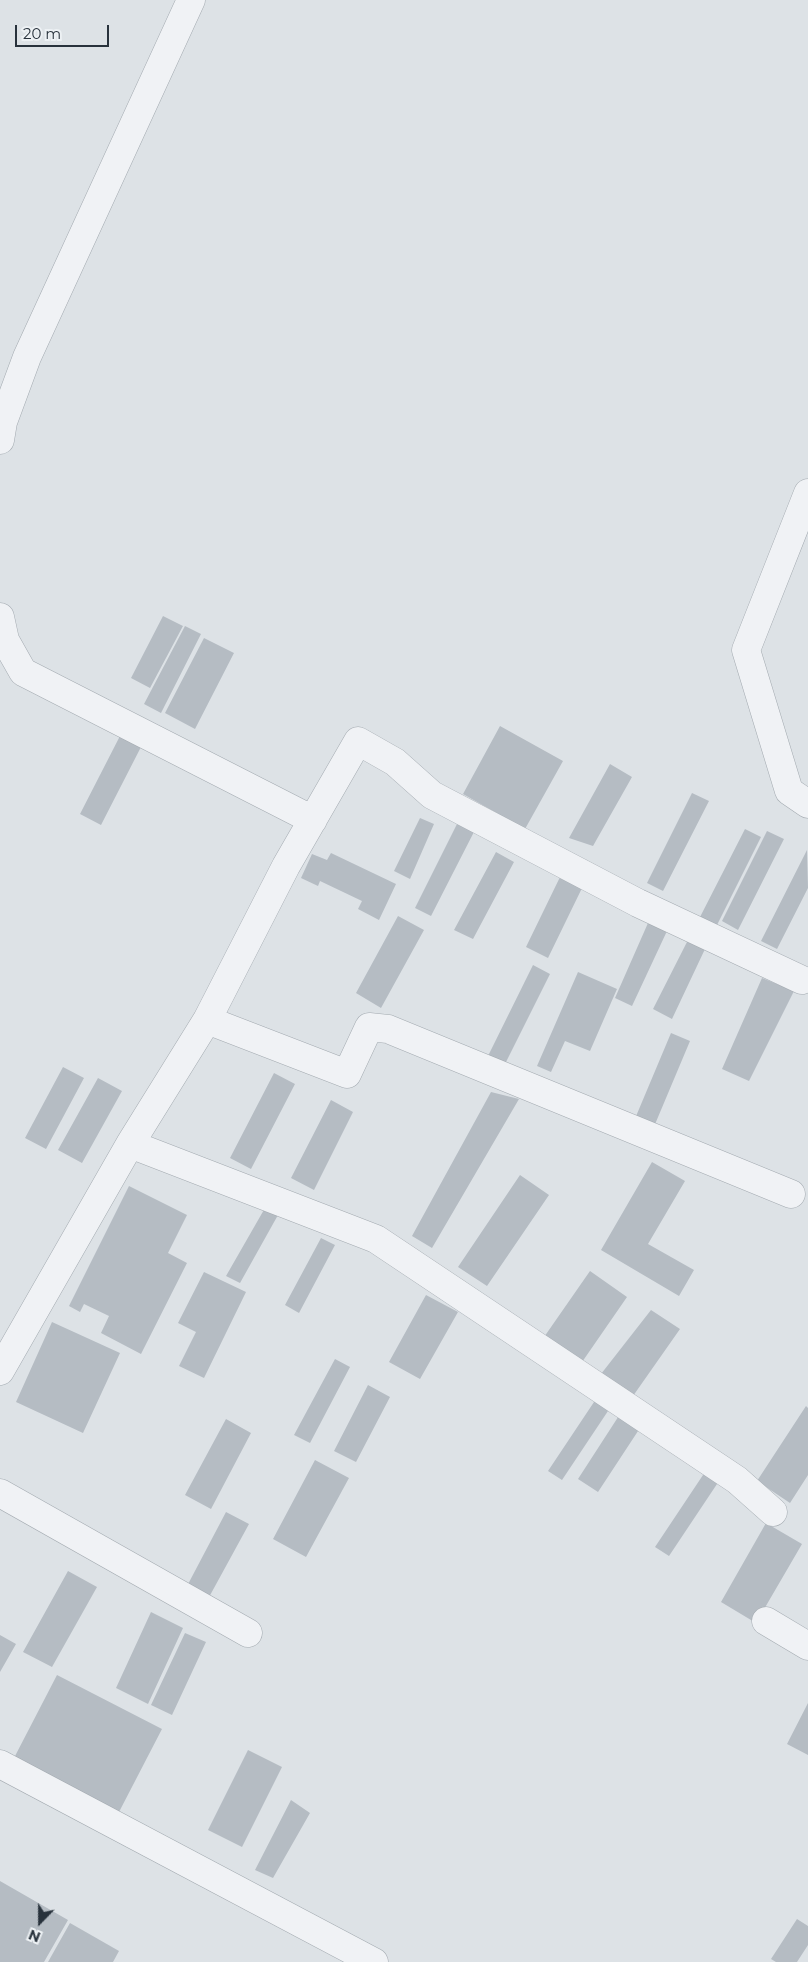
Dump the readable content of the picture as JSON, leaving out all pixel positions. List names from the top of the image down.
{
  "scale_bar": "20 m",
  "north": "bottom"
}
